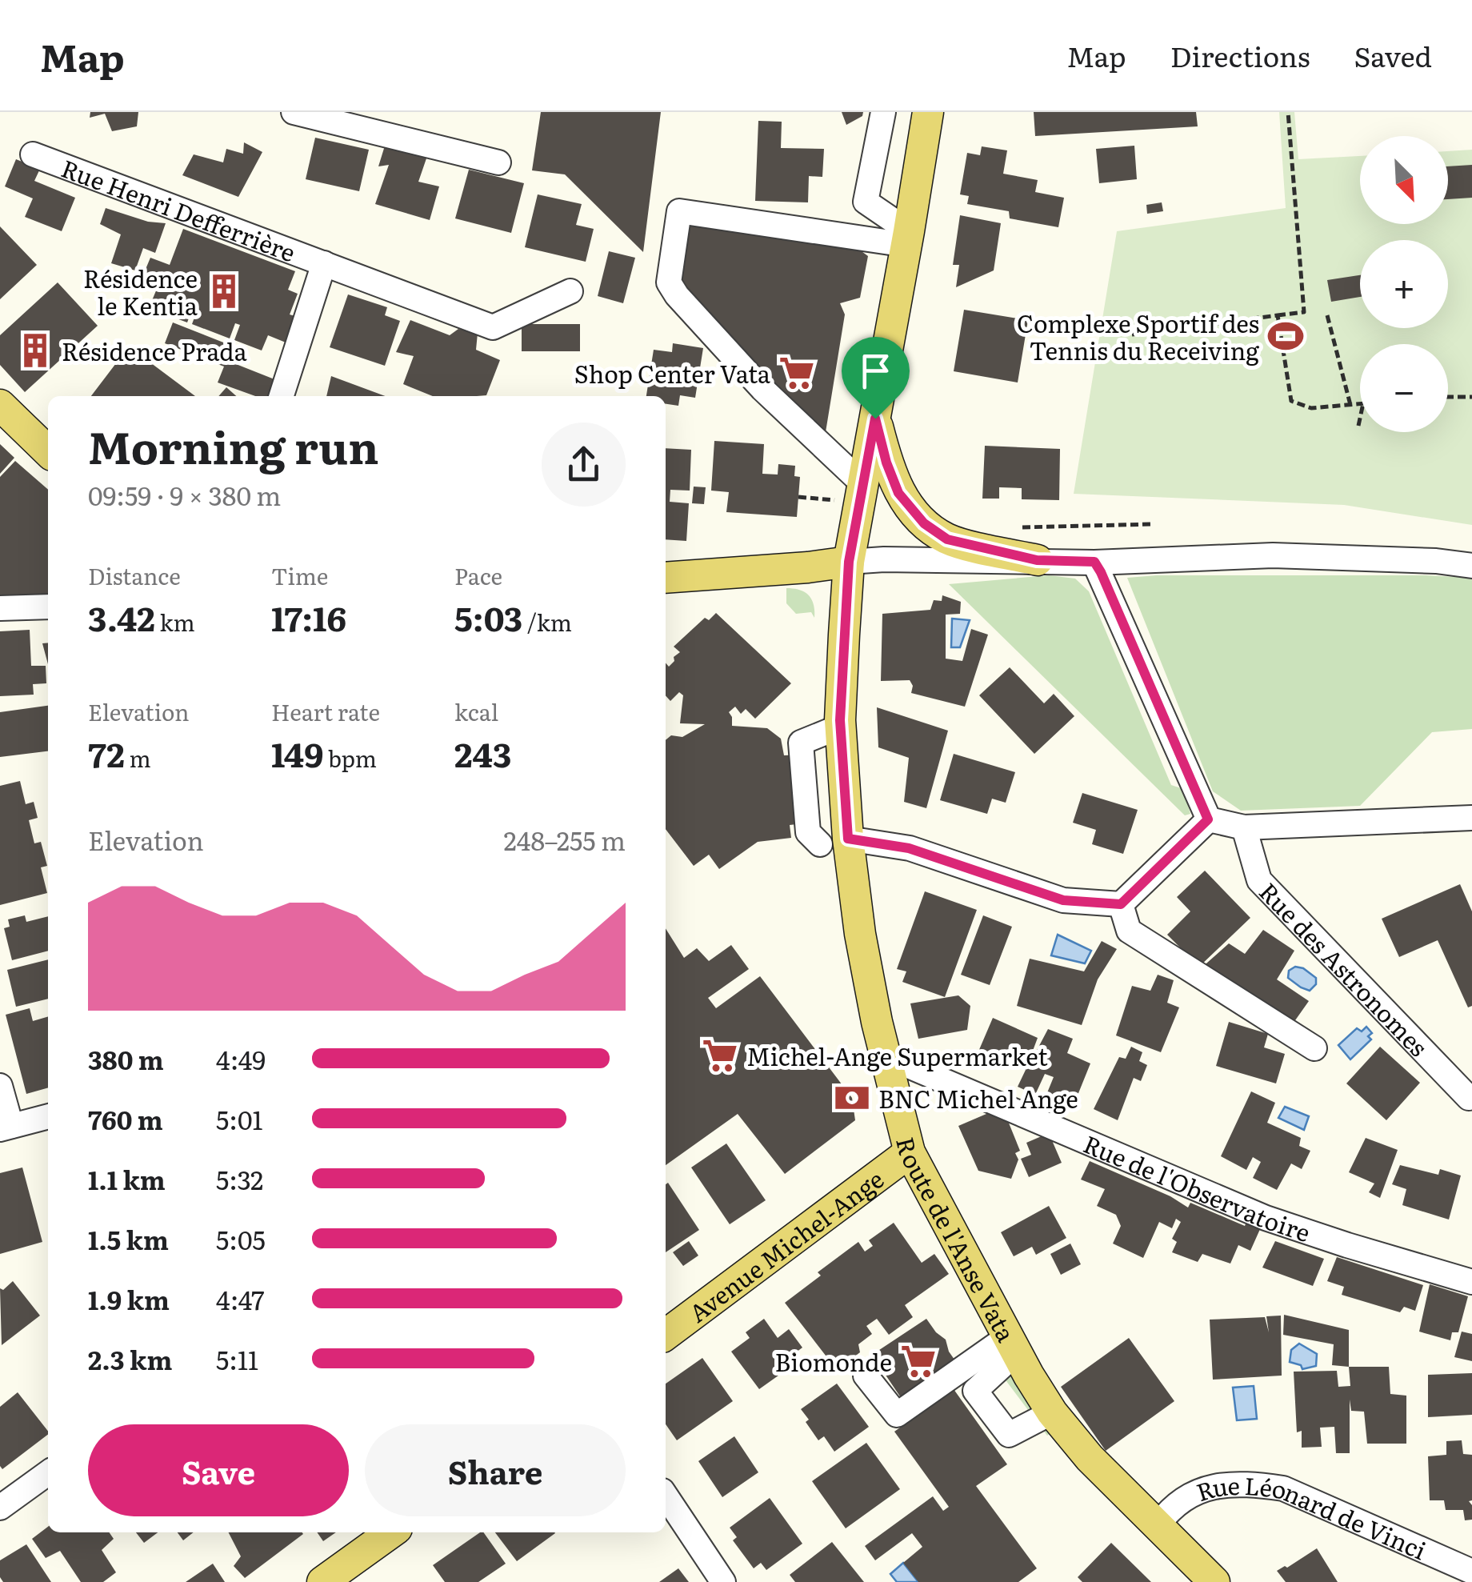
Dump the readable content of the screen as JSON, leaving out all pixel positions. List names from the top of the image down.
{
  "streets": {
    "main road": ["Route de l'Anse Vata", "Avenue Michel-Ange"],
    "street": [
      "Rue Henri Defferrière",
      "Rue des Astronomes",
      "Rue de l'Observatoire",
      "Rue Léonard de Vinci"
    ]
  },
  "crossings": [
    ["Rue de l'Observatoire", "Route de l'Anse Vata"],
    ["Route de l'Anse Vata", "Avenue Michel-Ange"],
    ["Route de l'Anse Vata", "Rue Léonard de Vinci"]
  ],
  "places": {
    "building": ["Résidence le Kentia", "Résidence Prada"],
    "sports": ["Complexe Sportif des Tennis du Receiving"],
    "supermarket": ["Shop Center Vata", "Michel-Ange Supermarket", "Biomonde"],
    "bank": ["BNC Michel Ange"]
  },
  "north": "bottom right",
  "page": {
    "header": "Map",
    "nav": ["Map", "Directions", "Saved"],
    "map_buttons": ["+", "−"],
    "heading": ["Morning run", "09:59 · 9 × 380 m"],
    "stats": [
      ["Distance", "3.42 km"],
      ["Time", "17:16"],
      ["Pace", "5:03 /km"],
      ["Elevation", "72 m"],
      ["Heart rate", "149 bpm"],
      ["kcal", "243"]
    ],
    "chart": ["Elevation", "248–255 m"],
    "list": [
      {
        "name": "380 m",
        "note": "4:49"
      },
      {
        "name": "760 m",
        "note": "5:01"
      },
      {
        "name": "1.1 km",
        "note": "5:32"
      },
      {
        "name": "1.5 km",
        "note": "5:05"
      },
      {
        "name": "1.9 km",
        "note": "4:47"
      },
      {
        "name": "2.3 km",
        "note": "5:11"
      }
    ],
    "buttons": ["Save", "Share"]
  }
}
